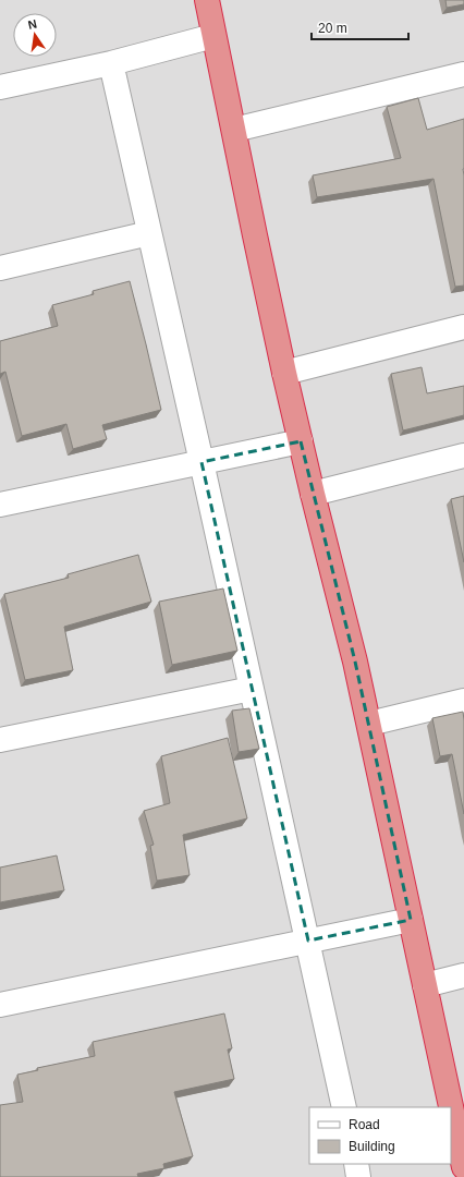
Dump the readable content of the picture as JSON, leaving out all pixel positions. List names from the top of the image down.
{
  "legend": ["Road", "Building"],
  "scale_bar": "20 m",
  "north": "top"
}
